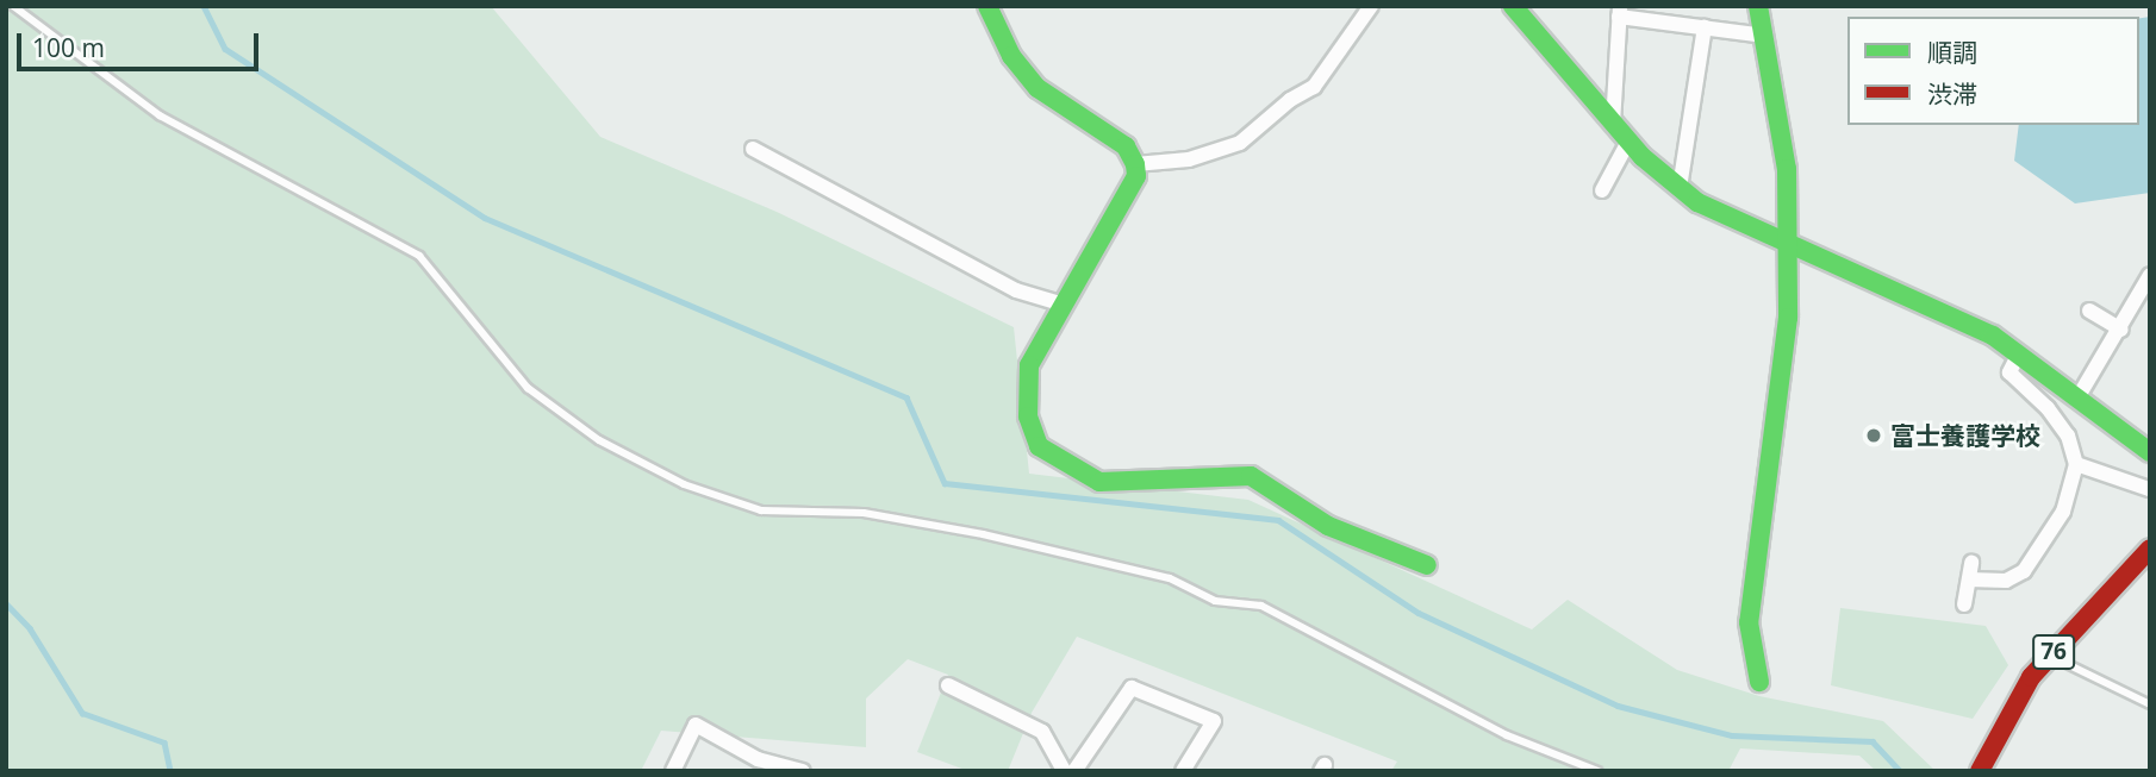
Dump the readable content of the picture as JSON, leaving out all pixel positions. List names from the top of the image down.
{
  "streets": {
    "street": ["76"]
  },
  "places": ["富士養護学校"],
  "legend": ["順調", "渋滞"],
  "scale_bar": "100 m"
}
